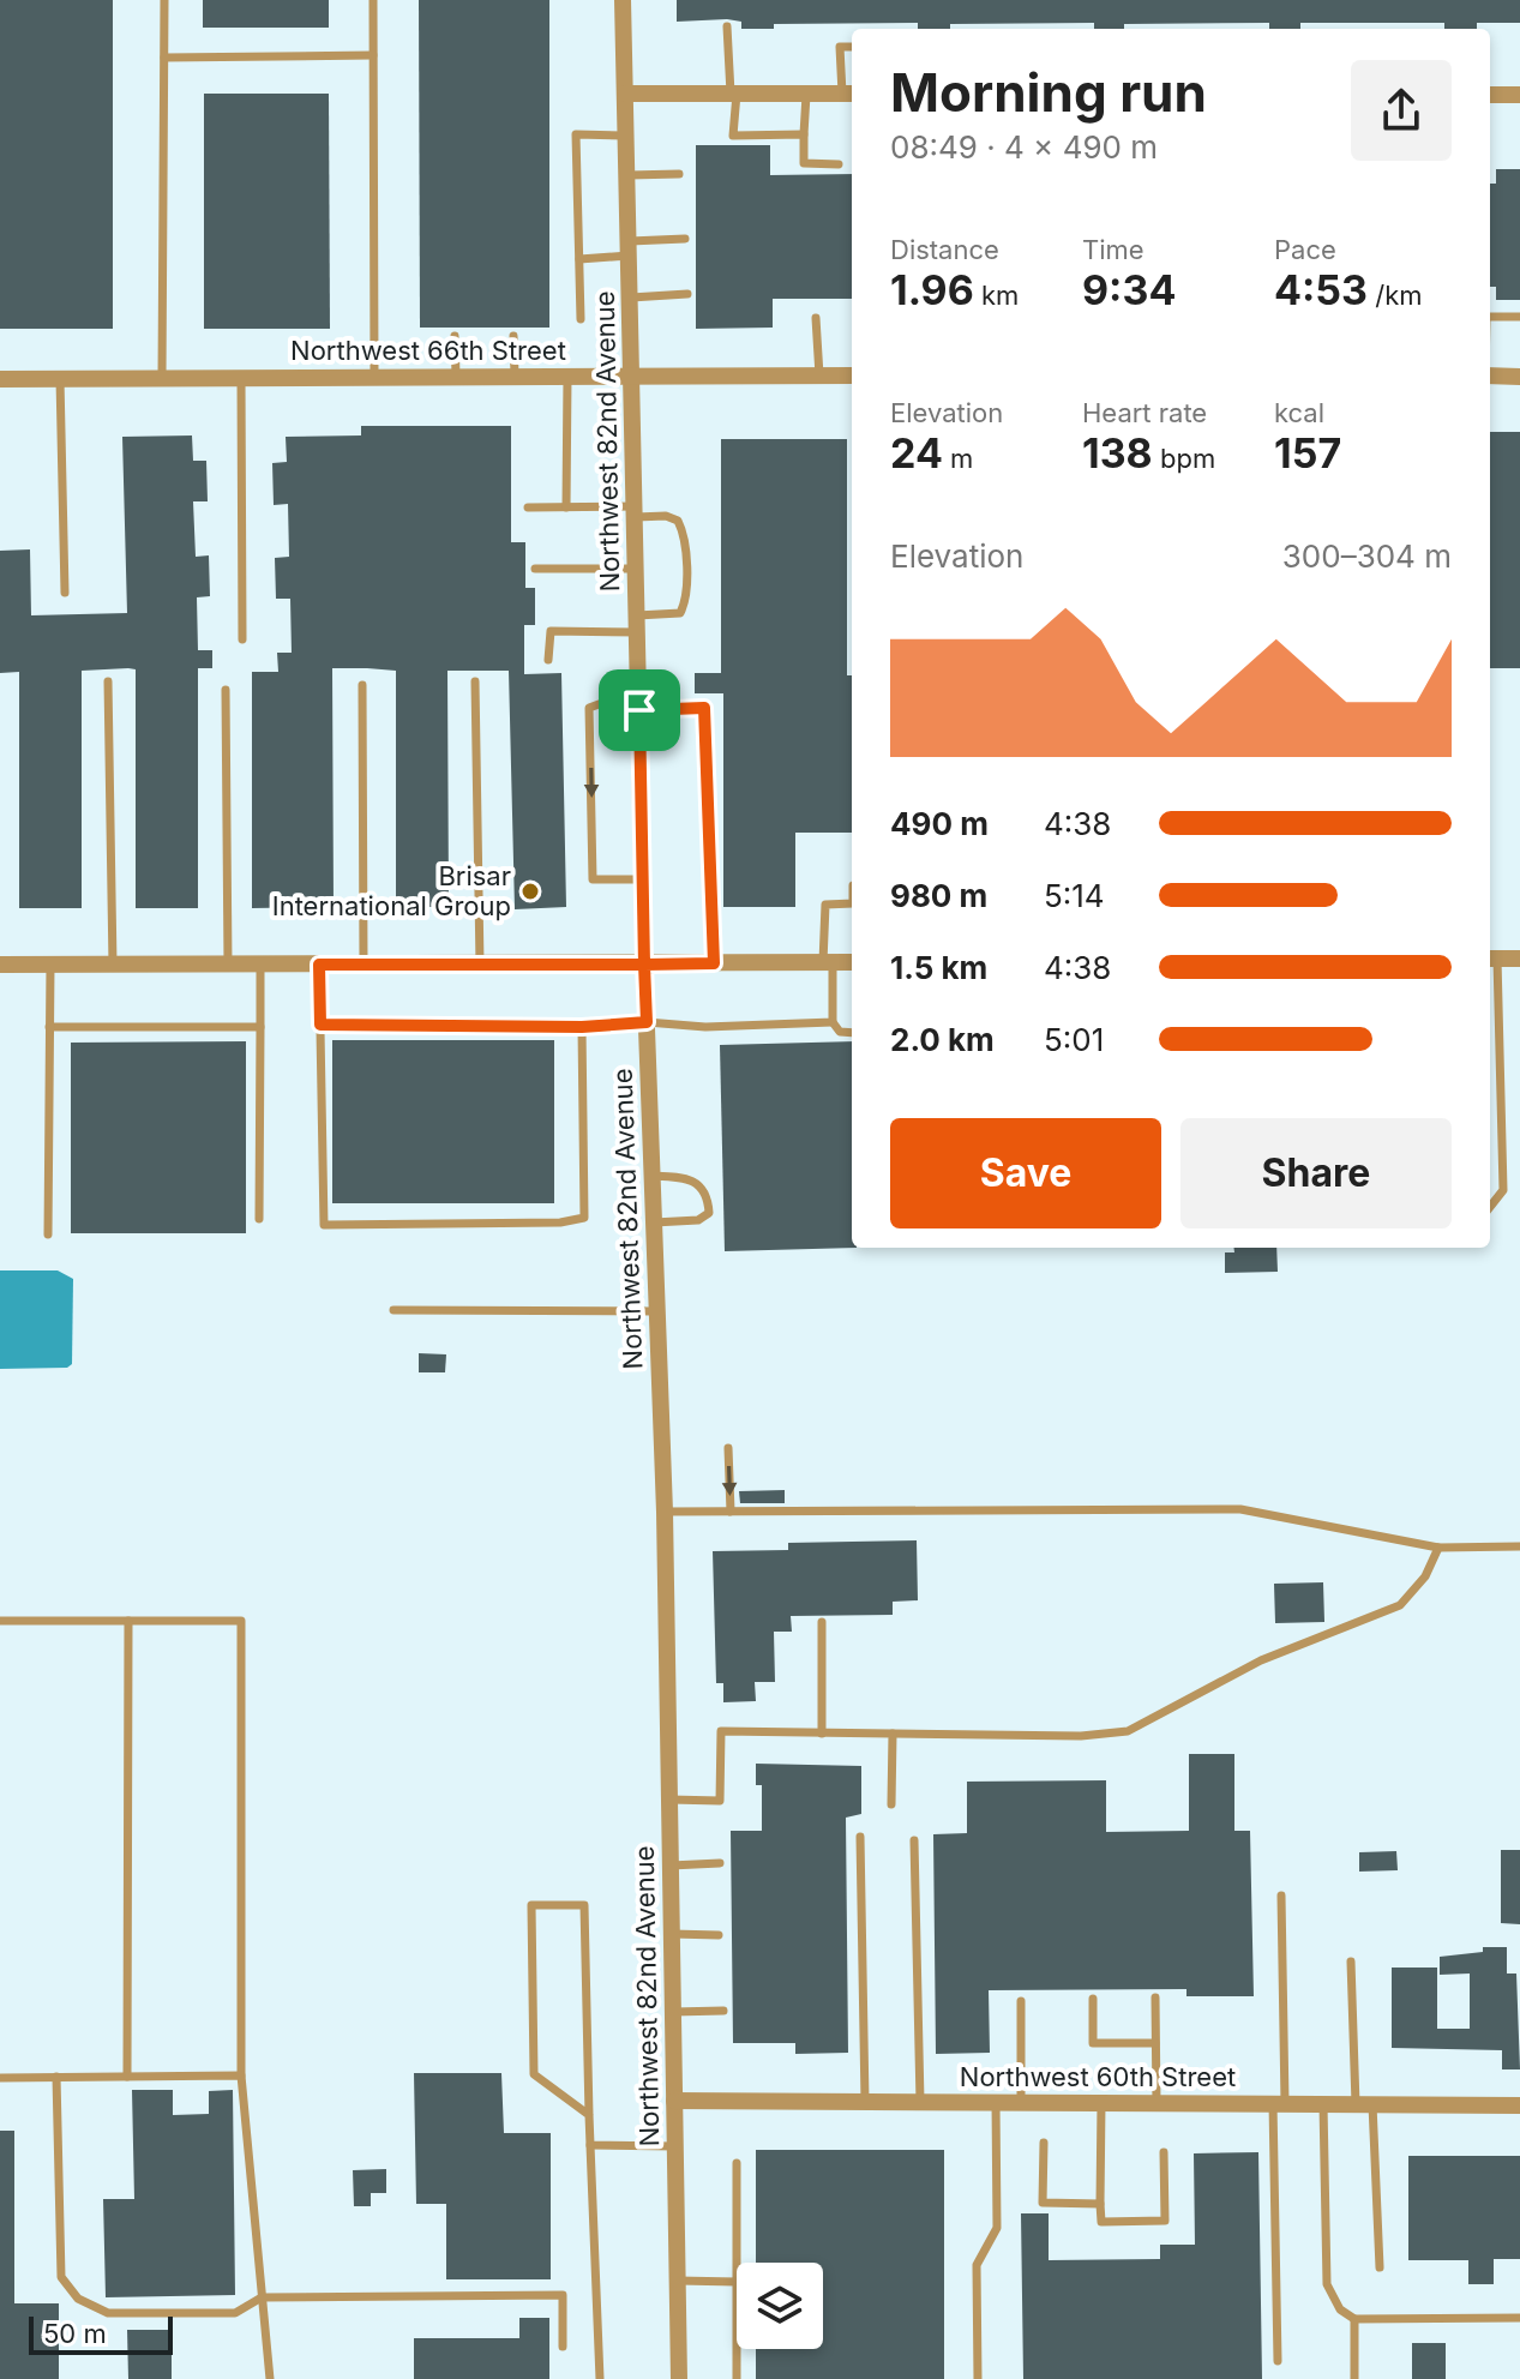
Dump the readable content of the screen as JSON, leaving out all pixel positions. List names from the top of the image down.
{
  "streets": {
    "street": ["Northwest 66th Street", "Northwest 82nd Avenue", "Northwest 60th Street"]
  },
  "crossings": [
    ["Northwest 66th Street", "Northwest 82nd Avenue"],
    ["Northwest 82nd Avenue", "Northwest 60th Street"]
  ],
  "places": ["Brisar International Group"],
  "scale_bar": "50 m",
  "page": {
    "heading": ["Morning run", "08:49 · 4 × 490 m"],
    "stats": [
      ["Distance", "1.96 km"],
      ["Time", "9:34"],
      ["Pace", "4:53 /km"],
      ["Elevation", "24 m"],
      ["Heart rate", "138 bpm"],
      ["kcal", "157"]
    ],
    "chart": ["Elevation", "300–304 m"],
    "list": [
      {
        "name": "490 m",
        "note": "4:38"
      },
      {
        "name": "980 m",
        "note": "5:14"
      },
      {
        "name": "1.5 km",
        "note": "4:38"
      },
      {
        "name": "2.0 km",
        "note": "5:01"
      }
    ],
    "buttons": ["Save", "Share"],
    "scale": "50 m"
  }
}
